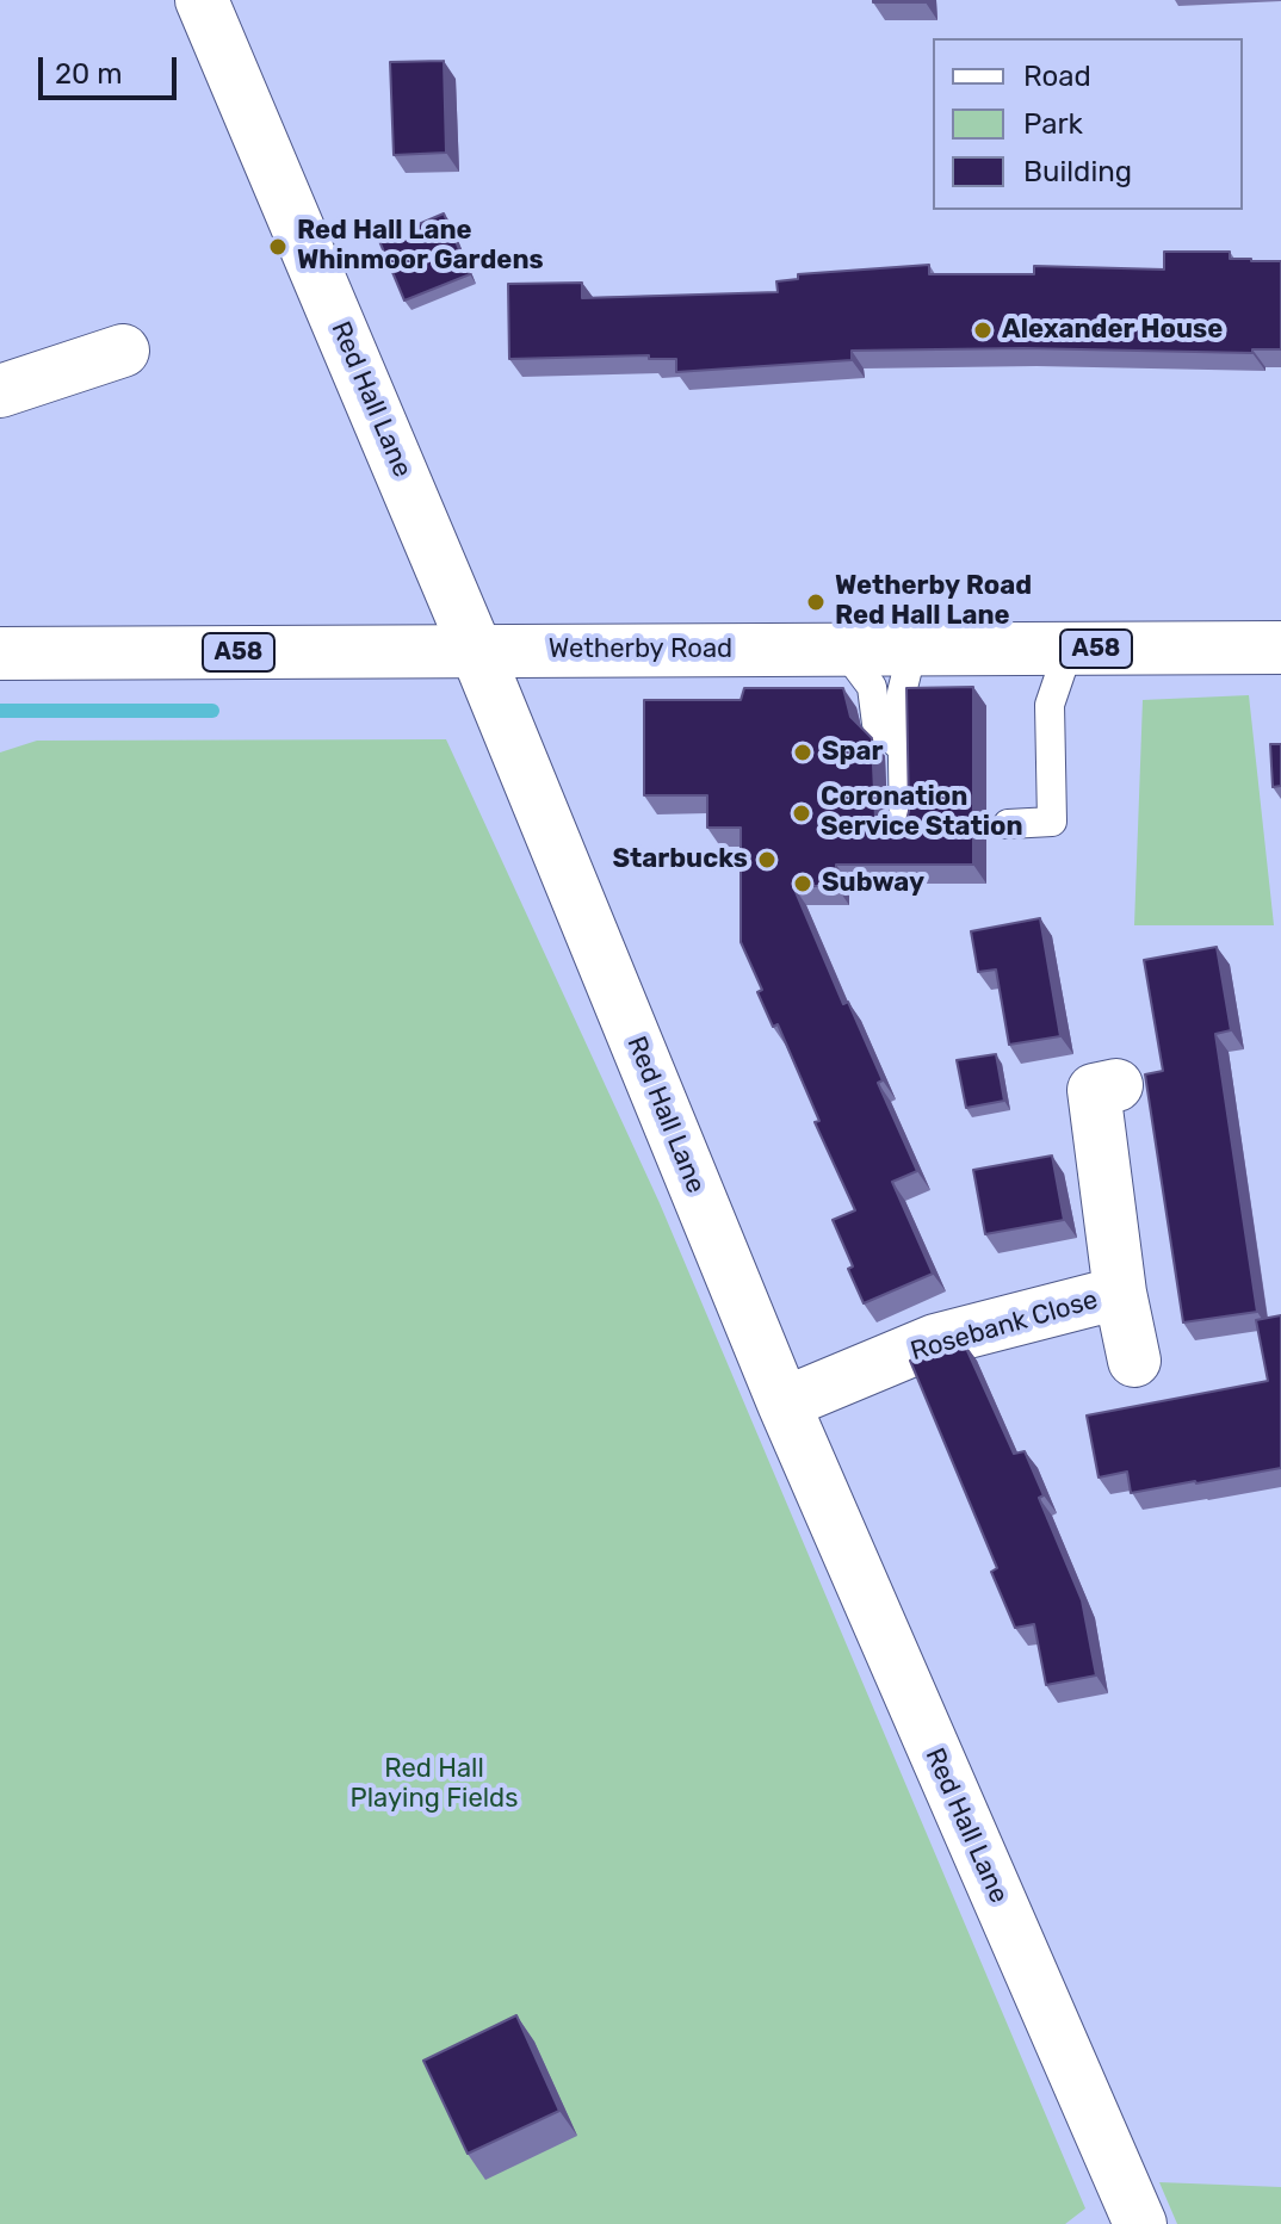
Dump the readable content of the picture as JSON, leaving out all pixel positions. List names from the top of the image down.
{
  "streets": {
    "street": [
      "Red Hall Lane",
      "A58",
      "Wetherby Road",
      "Rosebank Close"
    ]
  },
  "crossings": [
    ["Red Hall Lane", "Wetherby Road"],
    ["Red Hall Lane", "Rosebank Close"]
  ],
  "parks": ["Red Hall Playing Fields"],
  "places": [
    "Red Hall Lane Whinmoor Gardens",
    "Alexander House",
    "Wetherby Road Red Hall Lane",
    "Spar",
    "Coronation Service Station",
    "Starbucks",
    "Subway"
  ],
  "legend": ["Road", "Park", "Building"],
  "scale_bar": "20 m"
}
